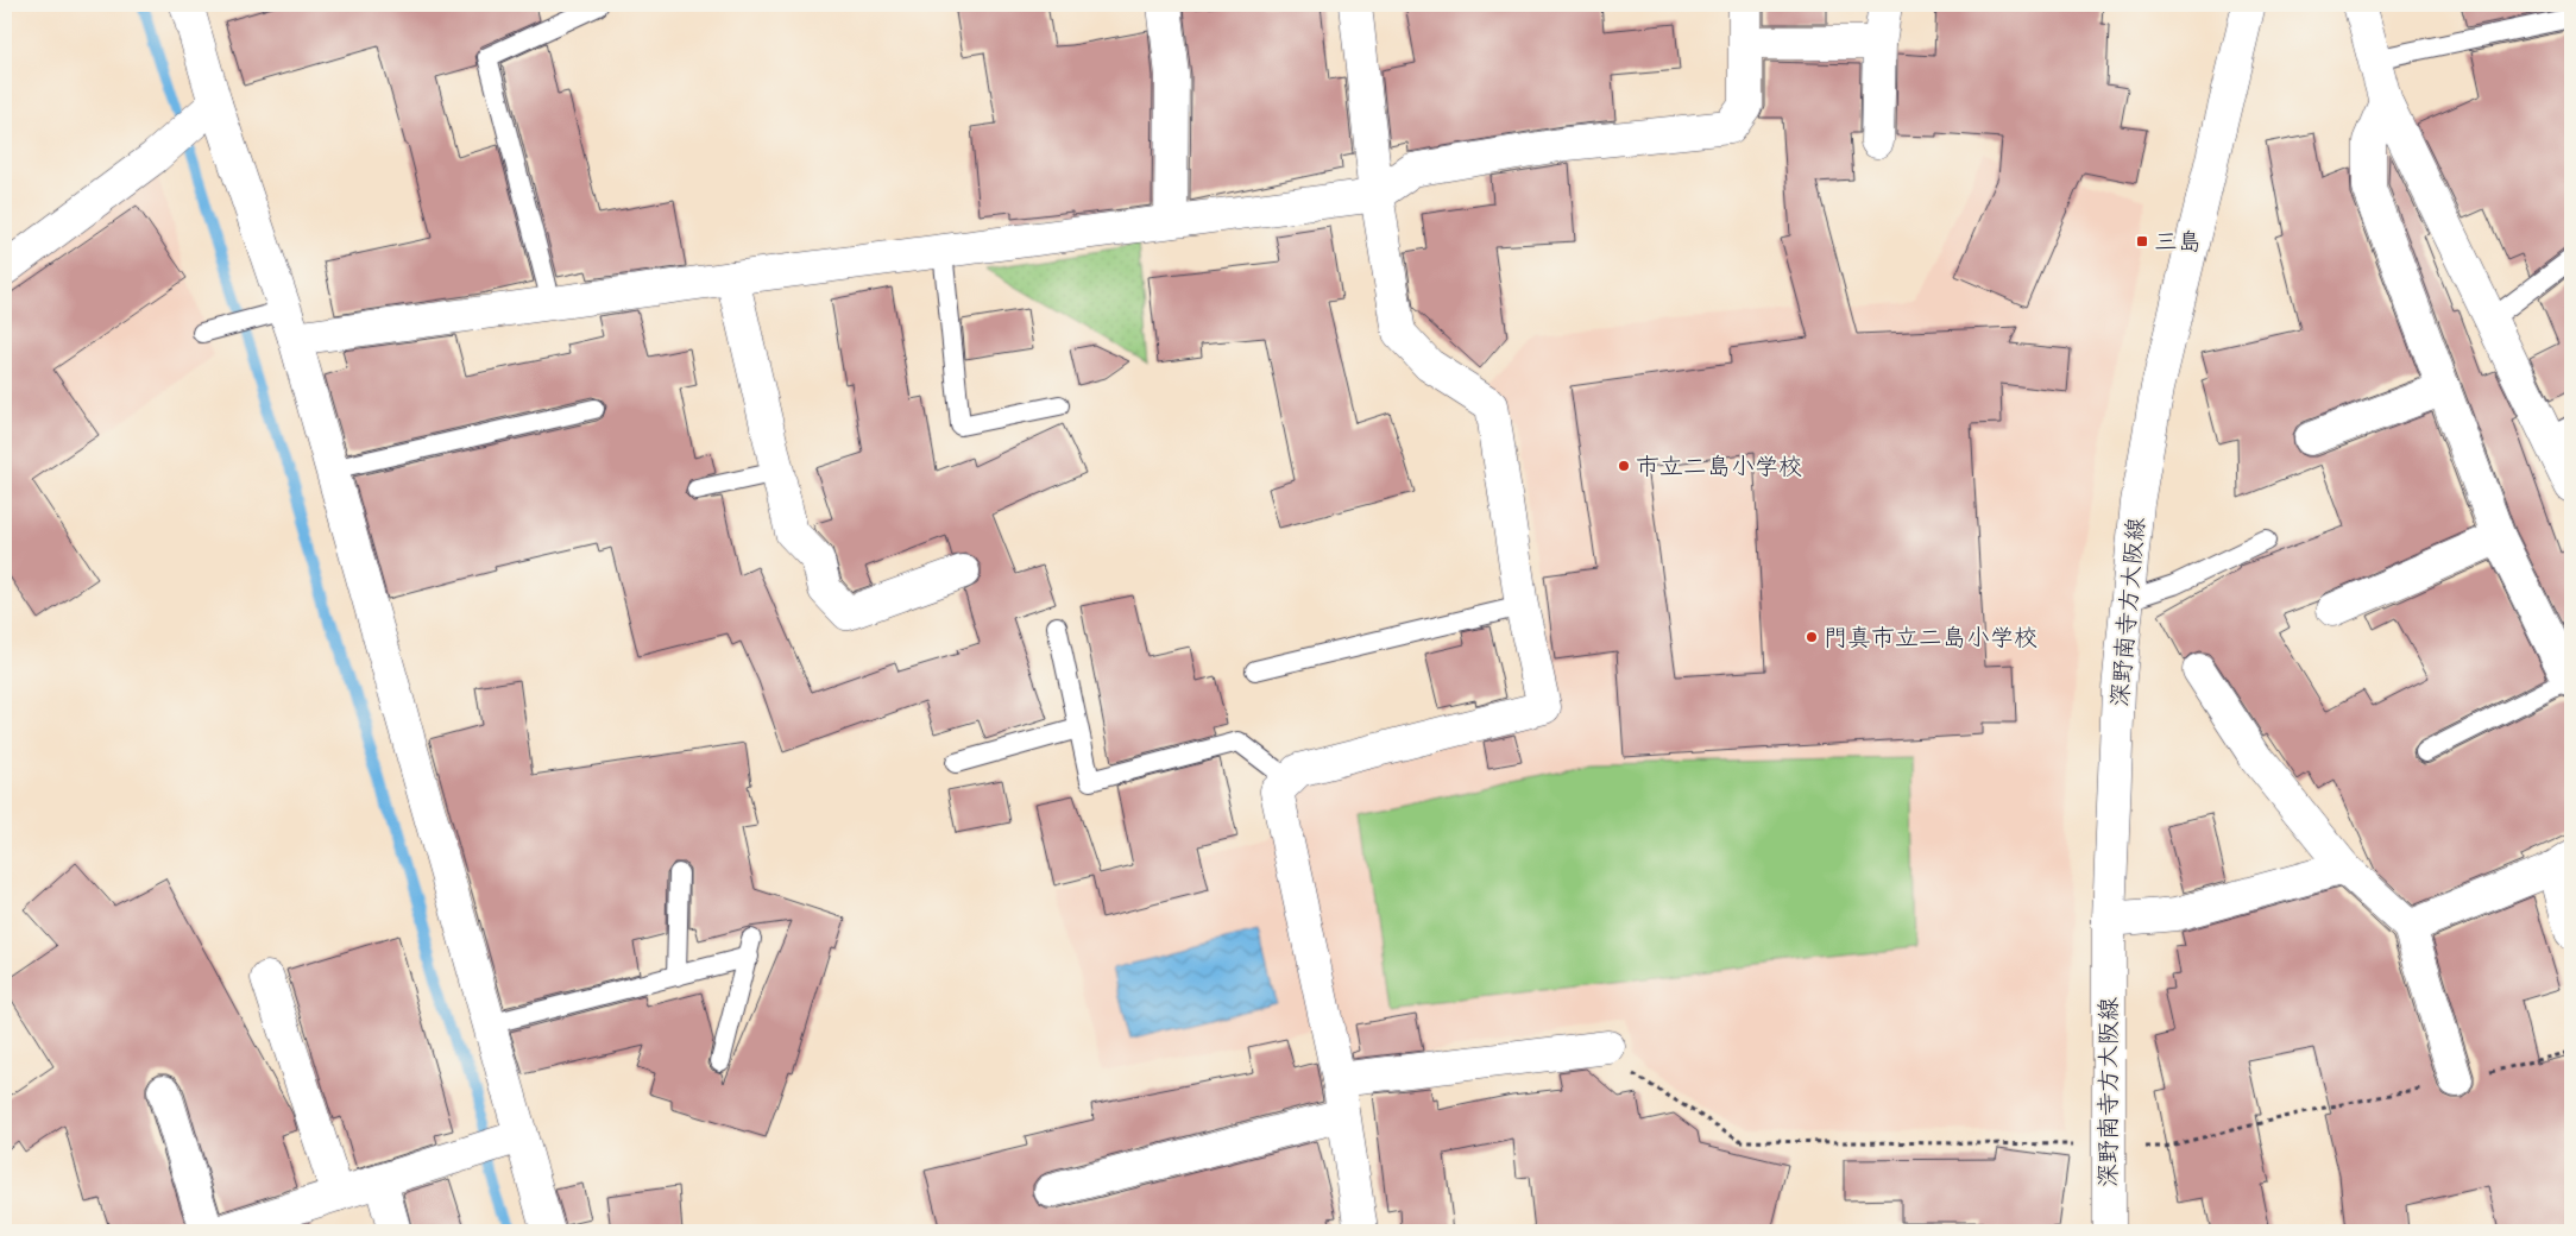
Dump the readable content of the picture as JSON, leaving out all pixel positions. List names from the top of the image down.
{
  "streets": {
    "street": ["深野南寺方大阪線"]
  },
  "places": {
    "transit": ["三島"],
    "other": ["市立二島小学校", "門真市立二島小学校"]
  }
}
